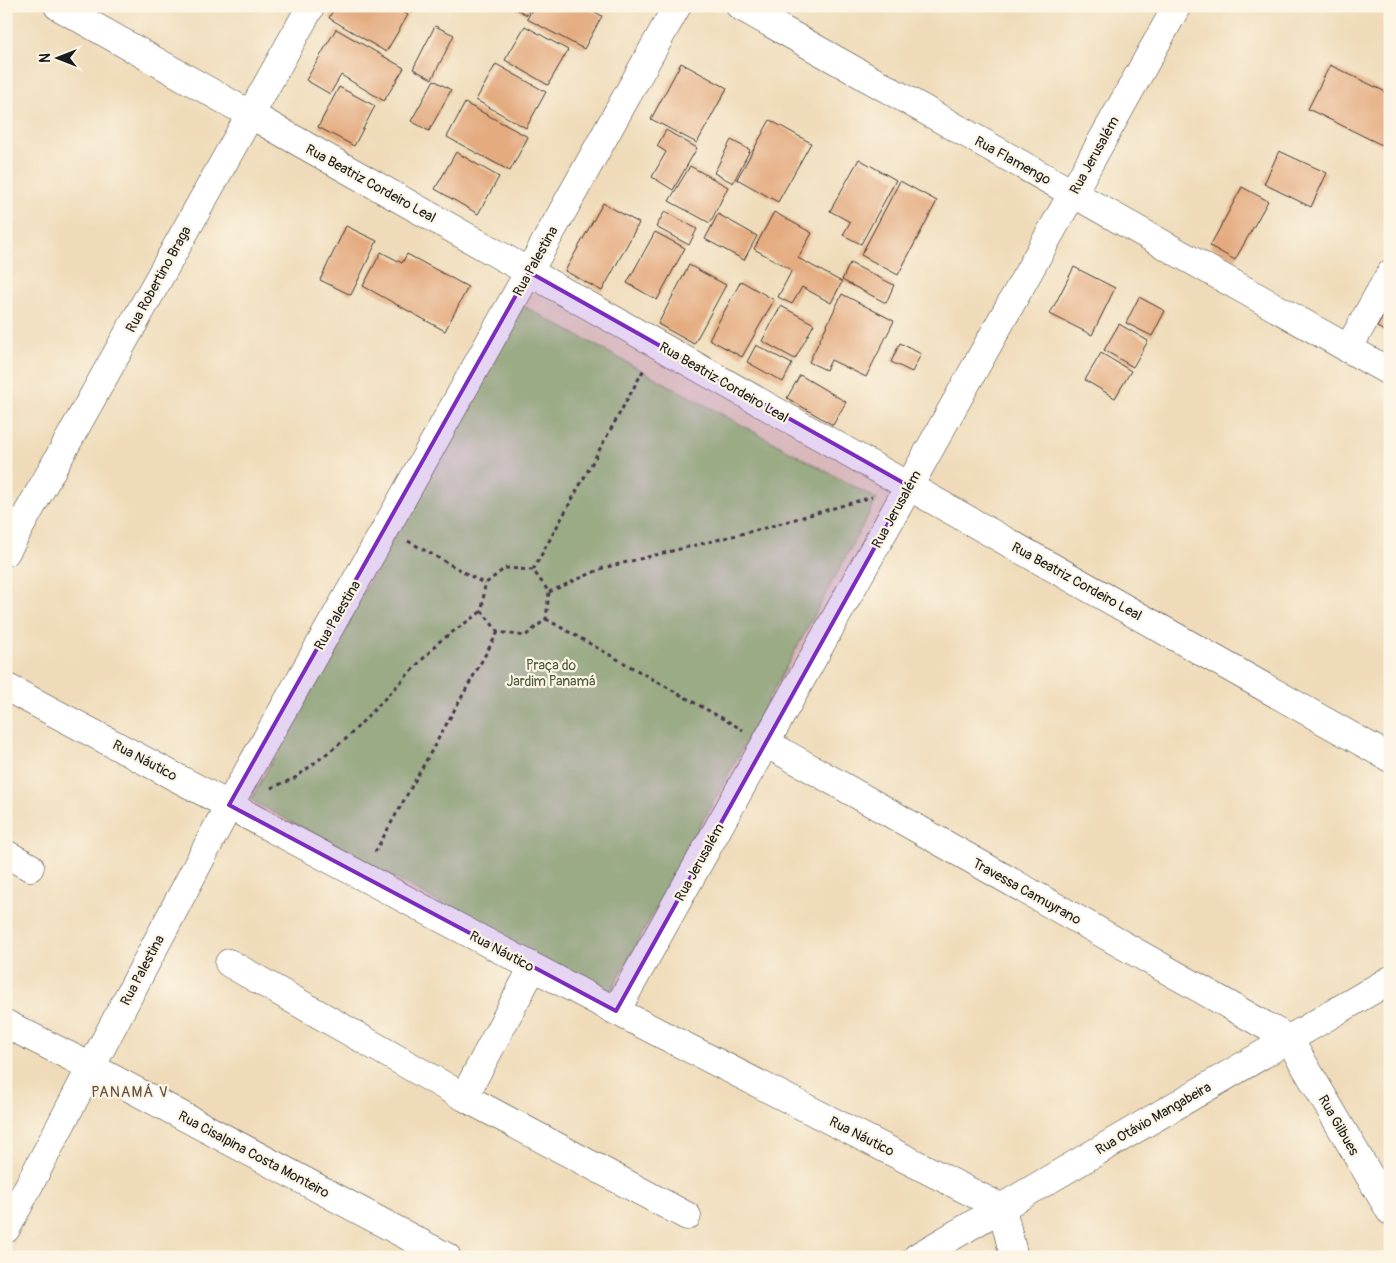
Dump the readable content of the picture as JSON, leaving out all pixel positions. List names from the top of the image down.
{
  "streets": {
    "street": [
      "Rua Jerusalém",
      "Rua Flamengo",
      "Rua Beatriz Cordeiro Leal",
      "Rua Palestina",
      "Rua Robertino Braga",
      "Rua Náutico",
      "Travessa Camuyrano",
      "Rua Otávio Mangabeira",
      "Rua Gilbues",
      "Rua Cisalpina Costa Monteiro"
    ]
  },
  "crossings": [
    ["Rua Jerusalém", "Rua Flamengo"],
    ["Rua Jerusalém", "Rua Beatriz Cordeiro Leal"],
    ["Rua Jerusalém", "Rua Náutico"],
    ["Rua Jerusalém", "Travessa Camuyrano"],
    ["Rua Beatriz Cordeiro Leal", "Rua Palestina"],
    ["Rua Beatriz Cordeiro Leal", "Rua Robertino Braga"],
    ["Rua Palestina", "Rua Náutico"],
    ["Rua Palestina", "Rua Cisalpina Costa Monteiro"],
    ["Rua Náutico", "Rua Otávio Mangabeira"],
    ["Travessa Camuyrano", "Rua Otávio Mangabeira"],
    ["Travessa Camuyrano", "Rua Gilbues"],
    ["Rua Otávio Mangabeira", "Rua Gilbues"]
  ],
  "districts": ["PANAMÁ V"],
  "parks": ["Praça do Jardim Panamá"],
  "north": "left"
}
